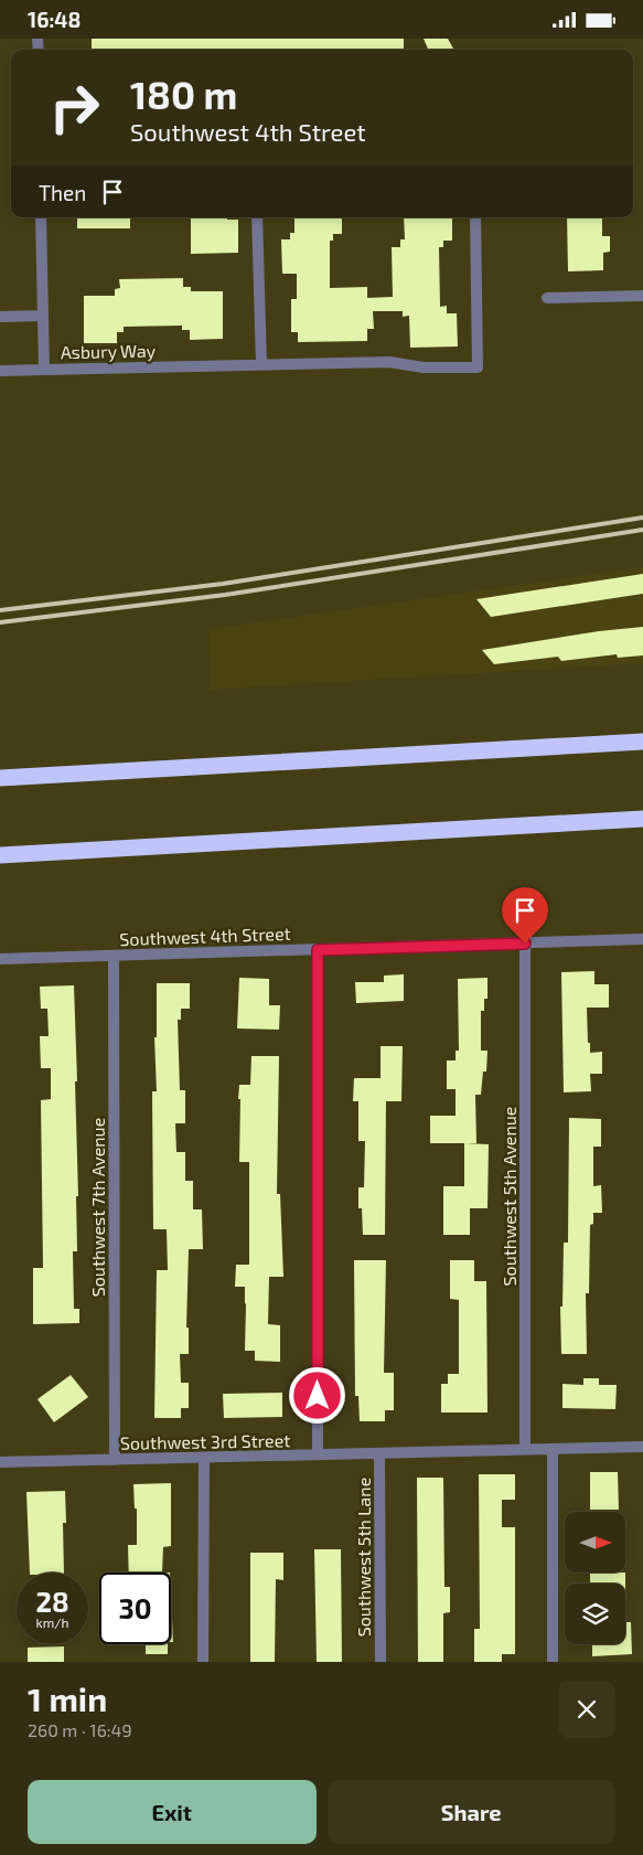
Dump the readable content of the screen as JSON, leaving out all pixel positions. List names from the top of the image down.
{
  "streets": {
    "street": [
      "Asbury Way",
      "Southwest 4th Street",
      "Southwest 5th Avenue",
      "Southwest 7th Avenue",
      "Southwest 3rd Street",
      "Southwest 5th Lane"
    ]
  },
  "crossings": [
    ["Southwest 4th Street", "Southwest 5th Avenue"],
    ["Southwest 4th Street", "Southwest 7th Avenue"],
    ["Southwest 5th Avenue", "Southwest 3rd Street"],
    ["Southwest 7th Avenue", "Southwest 3rd Street"],
    ["Southwest 3rd Street", "Southwest 5th Lane"]
  ],
  "north": "right",
  "page": {
    "status": "16:48",
    "turn": ["180 m", "Southwest 4th Street"],
    "then": "Then",
    "speed": "28 km/h",
    "limit": "30",
    "heading": ["1 min", "260 m · 16:49"],
    "buttons": ["Exit", "Share"]
  }
}
